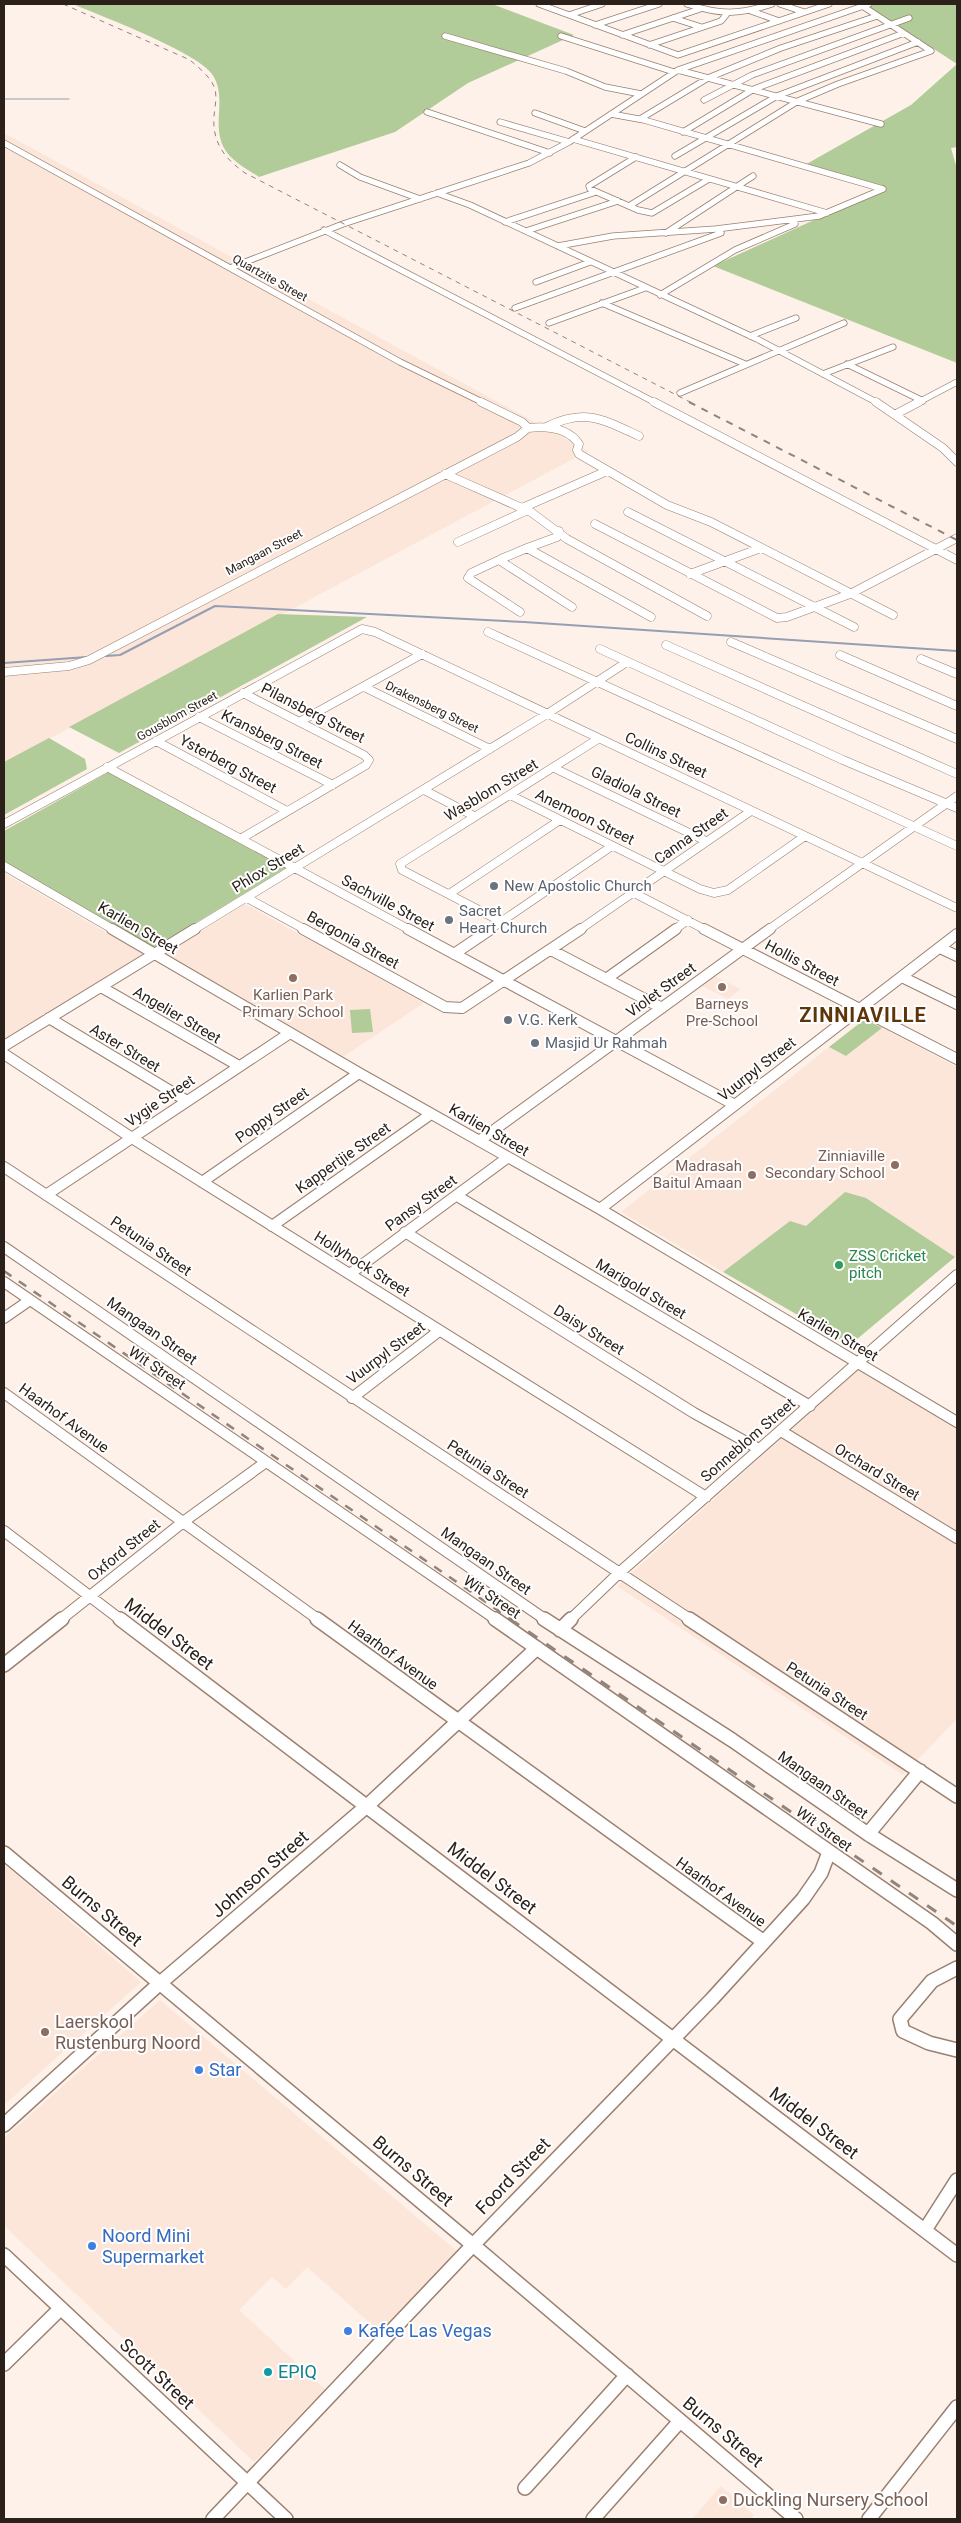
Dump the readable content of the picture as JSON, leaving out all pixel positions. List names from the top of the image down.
{
  "streets": {
    "street": [
      "Quartzite Street",
      "Mangaan Street",
      "Drakensberg Street",
      "Pilansberg Street",
      "Gousblom Street",
      "Kransberg Street",
      "Collins Street",
      "Ysterberg Street",
      "Wasblom Street",
      "Gladiola Street",
      "Anemoon Street",
      "Canna Street",
      "Phlox Street",
      "Sachville Street",
      "Karlien Street",
      "Bergonia Street",
      "Hollis Street",
      "Violet Street",
      "Angelier Street",
      "Aster Street",
      "Vuurpyl Street",
      "Vygie Street",
      "Poppy Street",
      "Kappertjie Street",
      "Pansy Street",
      "Petunia Street",
      "Hollyhock Street",
      "Marigold Street",
      "Daisy Street",
      "Wit Street",
      "Haarhof Avenue",
      "Sonneblom Street",
      "Orchard Street",
      "Oxford Street",
      "Middel Street",
      "Johnson Street",
      "Burns Street",
      "Foord Street",
      "Scott Street"
    ]
  },
  "crossings": [
    ["Quartzite Street", "Mangaan Street"],
    ["Mangaan Street", "Sonneblom Street"],
    ["Drakensberg Street", "Phlox Street"],
    ["Pilansberg Street", "Gousblom Street"],
    ["Pilansberg Street", "Kransberg Street"],
    ["Pilansberg Street", "Ysterberg Street"],
    ["Pilansberg Street", "Sachville Street"],
    ["Gousblom Street", "Kransberg Street"],
    ["Gousblom Street", "Collins Street"],
    ["Gousblom Street", "Ysterberg Street"],
    ["Gousblom Street", "Sachville Street"],
    ["Collins Street", "Wasblom Street"],
    ["Collins Street", "Anemoon Street"],
    ["Collins Street", "Canna Street"],
    ["Collins Street", "Phlox Street"],
    ["Collins Street", "Violet Street"],
    ["Wasblom Street", "Gladiola Street"],
    ["Wasblom Street", "Anemoon Street"],
    ["Gladiola Street", "Canna Street"],
    ["Anemoon Street", "Canna Street"],
    ["Canna Street", "Sachville Street"],
    ["Canna Street", "Bergonia Street"],
    ["Canna Street", "Hollis Street"],
    ["Phlox Street", "Sachville Street"],
    ["Phlox Street", "Karlien Street"],
    ["Phlox Street", "Bergonia Street"],
    ["Phlox Street", "Angelier Street"],
    ["Phlox Street", "Aster Street"],
    ["Sachville Street", "Violet Street"],
    ["Sachville Street", "Vuurpyl Street"],
    ["Karlien Street", "Violet Street"],
    ["Karlien Street", "Vuurpyl Street"],
    ["Karlien Street", "Vygie Street"],
    ["Karlien Street", "Poppy Street"],
    ["Karlien Street", "Kappertjie Street"],
    ["Karlien Street", "Pansy Street"],
    ["Karlien Street", "Sonneblom Street"],
    ["Hollis Street", "Violet Street"],
    ["Hollis Street", "Vuurpyl Street"],
    ["Angelier Street", "Vygie Street"],
    ["Aster Street", "Vygie Street"],
    ["Vuurpyl Street", "Petunia Street"],
    ["Vuurpyl Street", "Hollyhock Street"],
    ["Vygie Street", "Petunia Street"],
    ["Vygie Street", "Hollyhock Street"],
    ["Poppy Street", "Hollyhock Street"],
    ["Kappertjie Street", "Hollyhock Street"],
    ["Pansy Street", "Hollyhock Street"],
    ["Pansy Street", "Marigold Street"],
    ["Pansy Street", "Daisy Street"],
    ["Petunia Street", "Sonneblom Street"],
    ["Hollyhock Street", "Sonneblom Street"],
    ["Marigold Street", "Sonneblom Street"],
    ["Daisy Street", "Sonneblom Street"],
    ["Wit Street", "Oxford Street"],
    ["Wit Street", "Johnson Street"],
    ["Wit Street", "Foord Street"],
    ["Haarhof Avenue", "Oxford Street"],
    ["Haarhof Avenue", "Johnson Street"],
    ["Haarhof Avenue", "Foord Street"],
    ["Sonneblom Street", "Orchard Street"],
    ["Oxford Street", "Middel Street"],
    ["Middel Street", "Johnson Street"],
    ["Middel Street", "Foord Street"],
    ["Johnson Street", "Burns Street"],
    ["Burns Street", "Foord Street"],
    ["Foord Street", "Scott Street"]
  ],
  "districts": ["ZINNIAVILLE"],
  "places": [
    "New Apostolic Church",
    "Sacret Heart Church",
    "Karlien Park Primary School",
    "Barneys Pre-School",
    "V.G. Kerk",
    "Masjid Ur Rahmah",
    "Zinniaville Secondary School",
    "Madrasah Baitul Amaan",
    "ZSS Cricket pitch",
    "Laerskool Rustenburg Noord",
    "Star",
    "Noord Mini Supermarket",
    "Kafee Las Vegas",
    "EPIQ",
    "Duckling Nursery School"
  ]
}
